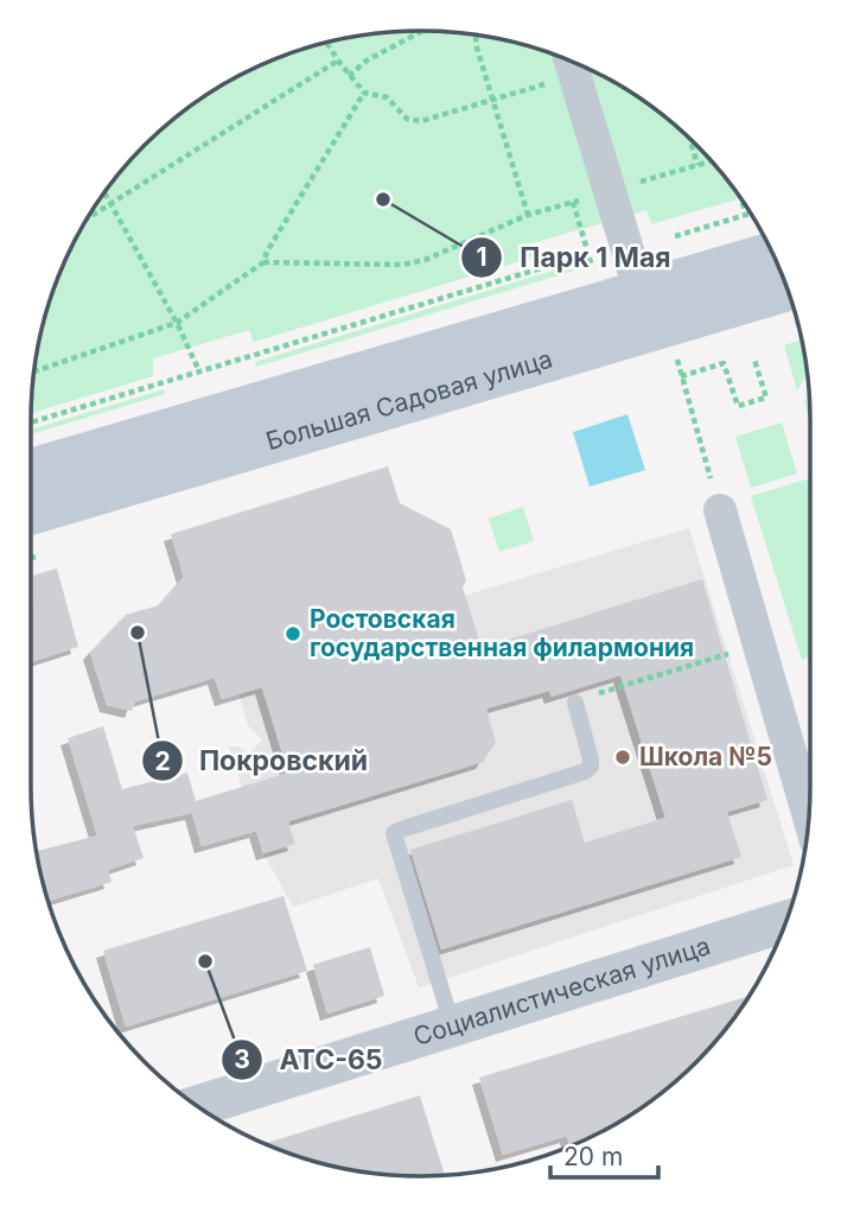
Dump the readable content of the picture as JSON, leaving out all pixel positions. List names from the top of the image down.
{
  "streets": {
    "main road": ["Большая Садовая улица"],
    "street": ["Социалистическая улица"]
  },
  "places": [
    "Парк 1 Мая",
    "Покровский",
    "Ростовская государственная филармония",
    "Школа №5",
    "АТС-65"
  ],
  "scale_bar": "20 m"
}
